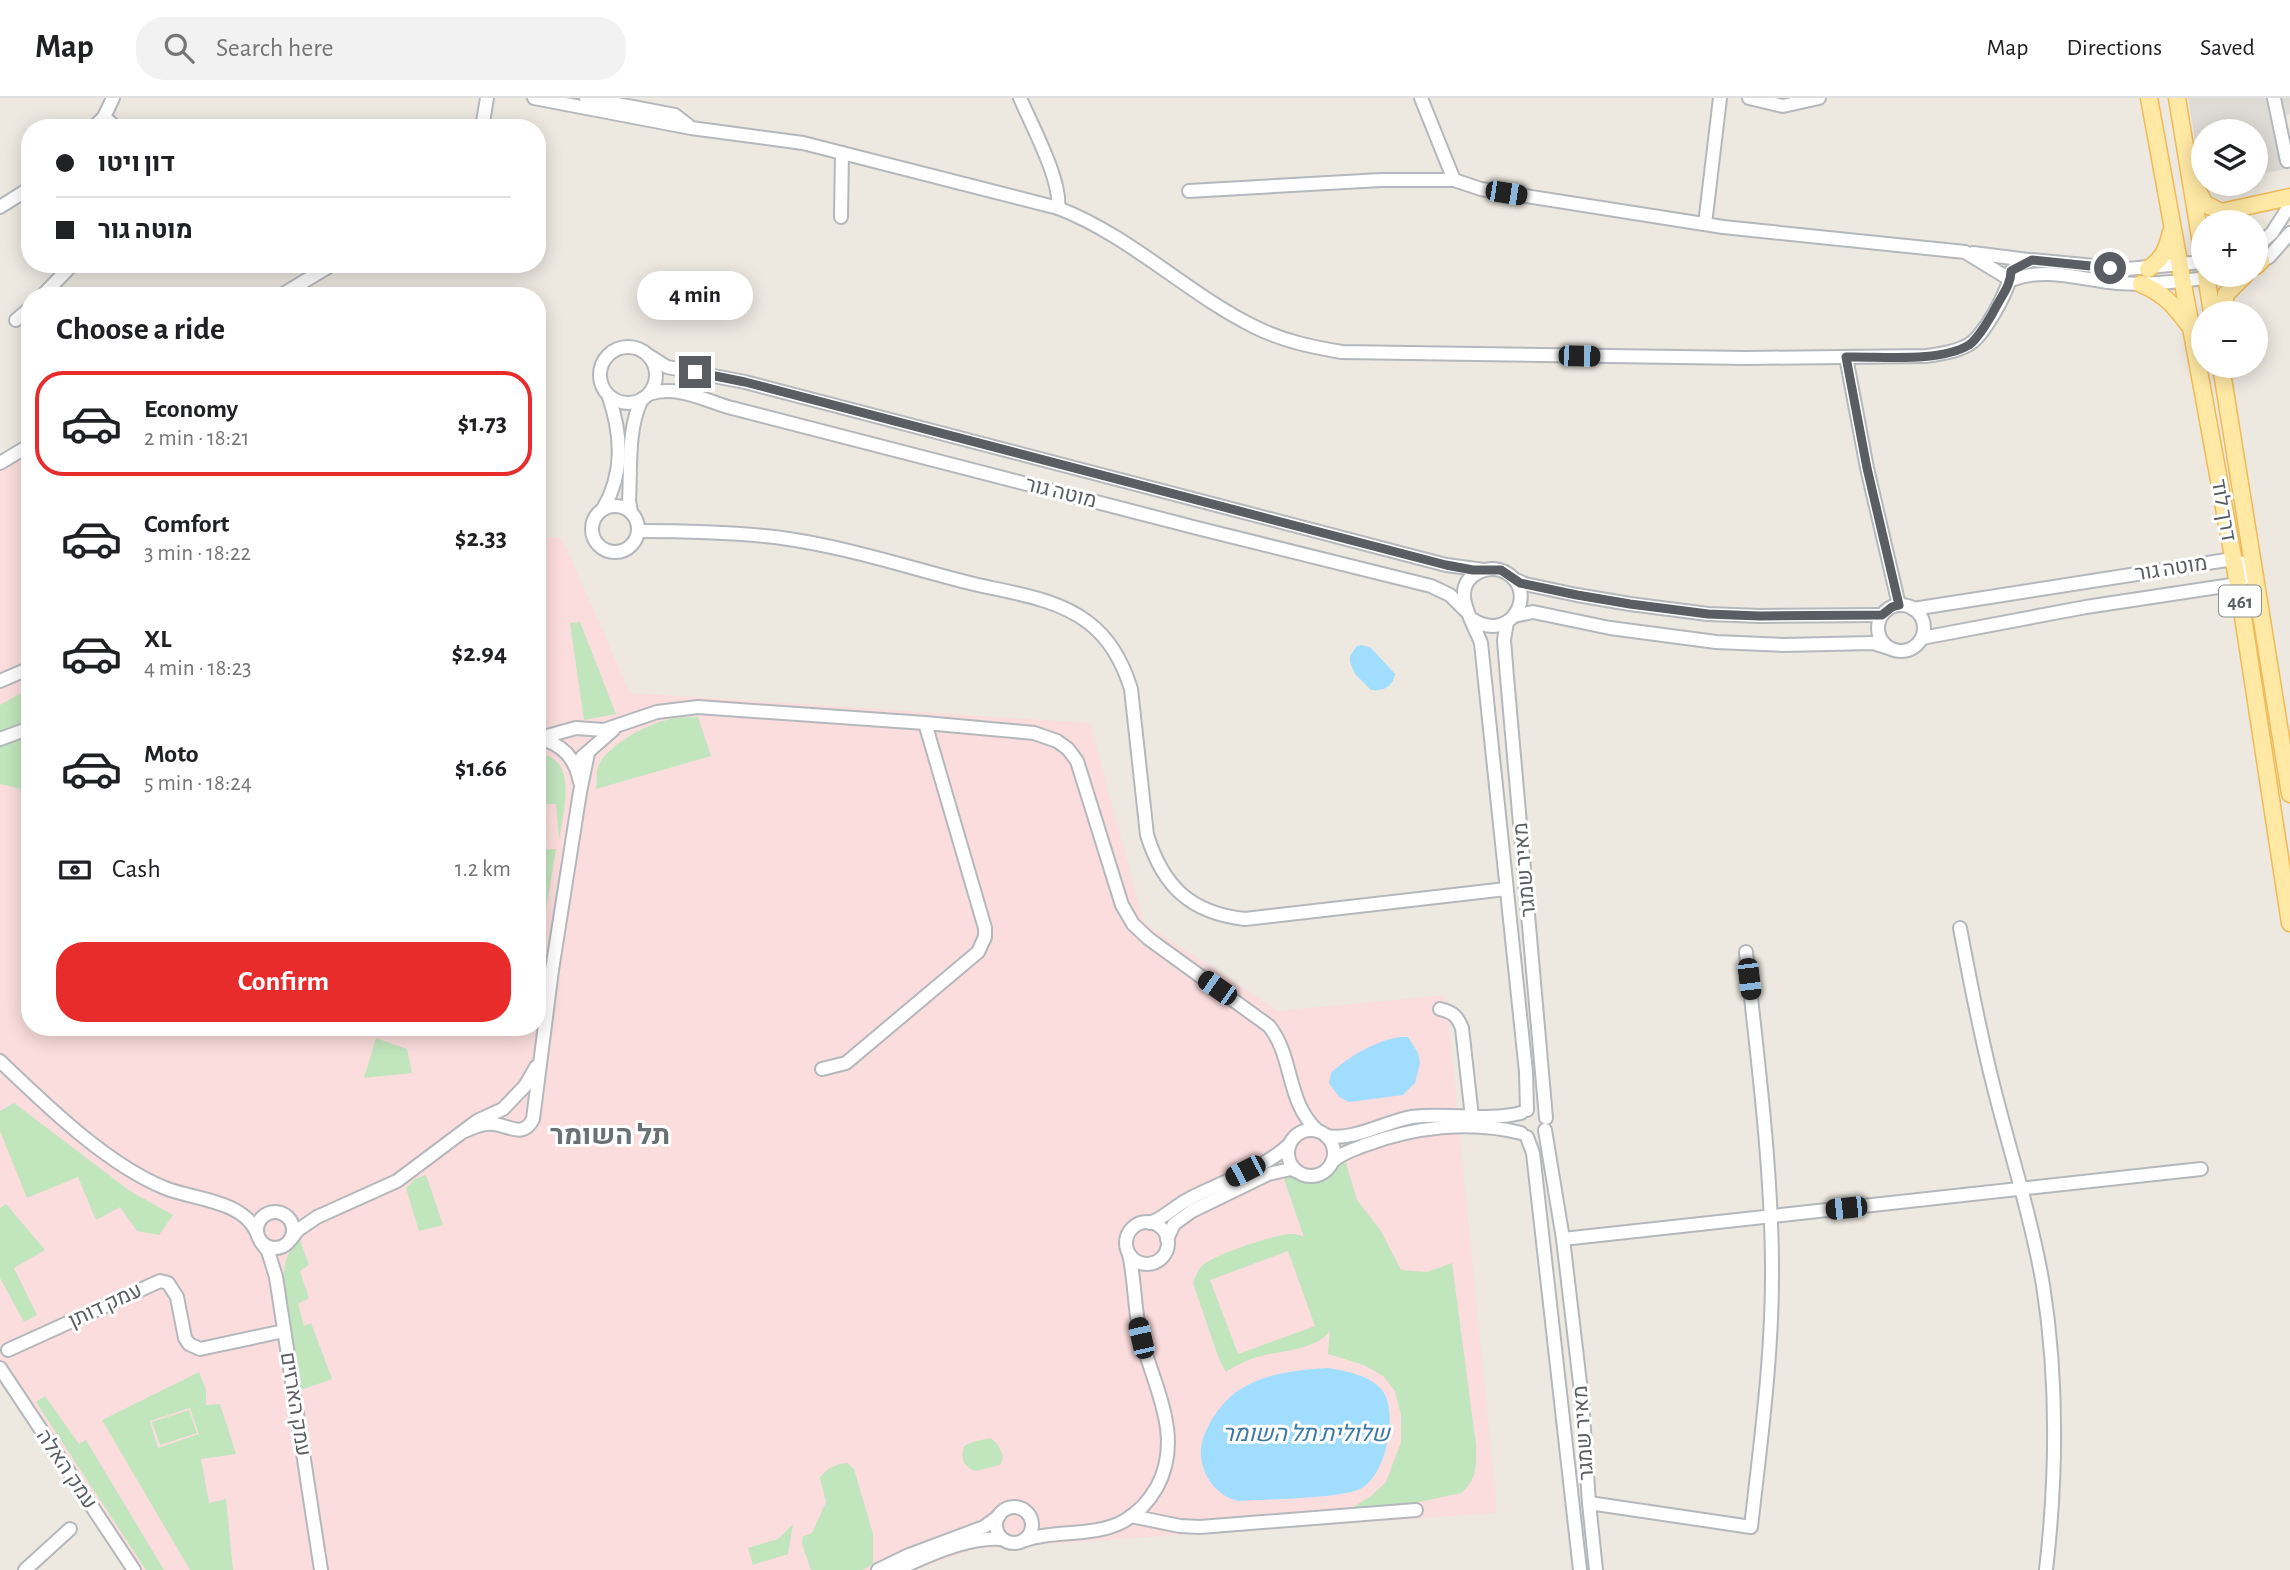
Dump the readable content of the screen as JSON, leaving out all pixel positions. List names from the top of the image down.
{
  "streets": {
    "main road": ["דרך לוד", "461"],
    "street": [
      "מוטה גור",
      "מאיר שמגר",
      "עמק דותן",
      "עמק הארזים",
      "עמק האלה"
    ]
  },
  "crossings": [
    ["מוטה גור", "דרך לוד"],
    ["מוטה גור", "מאיר שמגר"],
    ["עמק דותן", "עמק הארזים"]
  ],
  "districts": ["תל השומר"],
  "water": ["שלולית תל השומר"],
  "page": {
    "header": "Map",
    "search": "Search here",
    "nav": ["Map", "Directions", "Saved"],
    "map_buttons": ["+", "−"],
    "banner": ["דון ויטו", "מוטה גור"],
    "bubble": "4 min",
    "heading": "Choose a ride",
    "list": [
      {
        "name": "Economy",
        "note": "2 min · 18:21",
        "value": "$1.73"
      },
      {
        "name": "Comfort",
        "note": "3 min · 18:22",
        "value": "$2.33"
      },
      {
        "name": "XL",
        "note": "4 min · 18:23",
        "value": "$2.94"
      },
      {
        "name": "Moto",
        "note": "5 min · 18:24",
        "value": "$1.66"
      }
    ],
    "pay": ["Cash", "1.2 km"],
    "buttons": "Confirm"
  }
}
